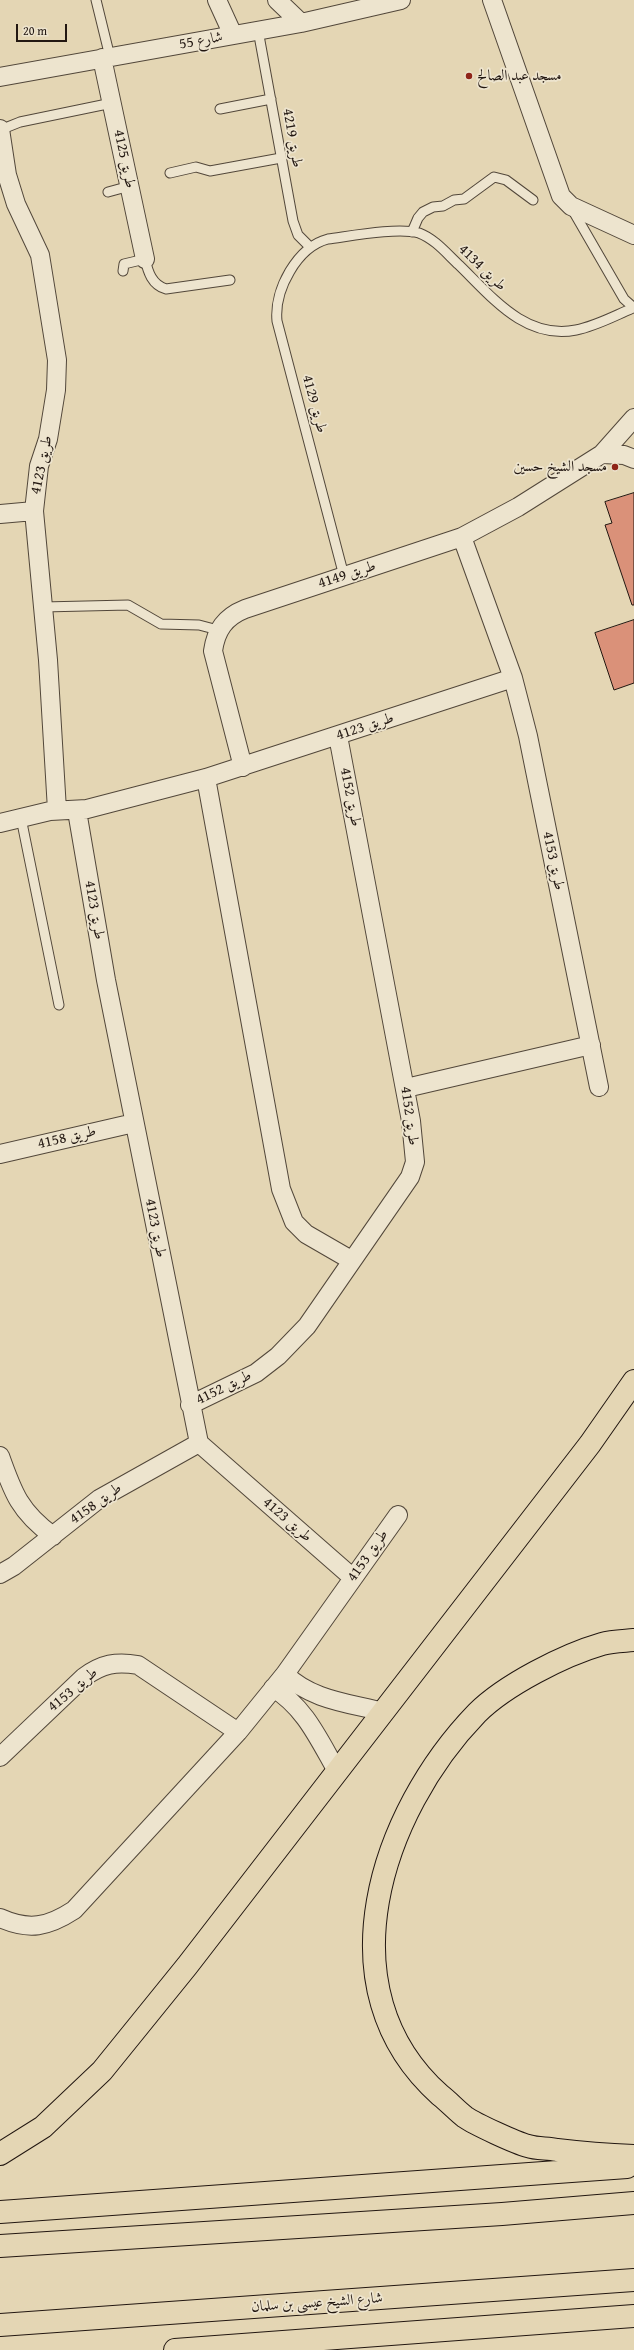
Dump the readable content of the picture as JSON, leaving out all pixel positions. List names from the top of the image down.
{
  "streets": {
    "highway": ["شارع الشيخ عيسى بن سلمان"],
    "street": [
      "شارع 55",
      "طريق 4125",
      "طريق 4123",
      "طريق 4149",
      "طريق 4152",
      "طريق 4153",
      "طريق 4158"
    ],
    "lane": ["طريق 4219", "طريق 4134", "طريق 4129"]
  },
  "crossings": [
    ["شارع 55", "طريق 4219"],
    ["شارع 55", "طريق 4125"],
    ["طريق 4219", "طريق 4134"],
    ["طريق 4219", "طريق 4129"],
    ["طريق 4134", "طريق 4129"],
    ["طريق 4129", "طريق 4149"],
    ["طريق 4123", "طريق 4152"],
    ["طريق 4123", "طريق 4153"],
    ["طريق 4123", "طريق 4158"],
    ["طريق 4149", "طريق 4153"]
  ],
  "places": ["مسجد عبد الصالح", "مسجد الشيخ حسين"],
  "scale_bar": "20 m"
}
